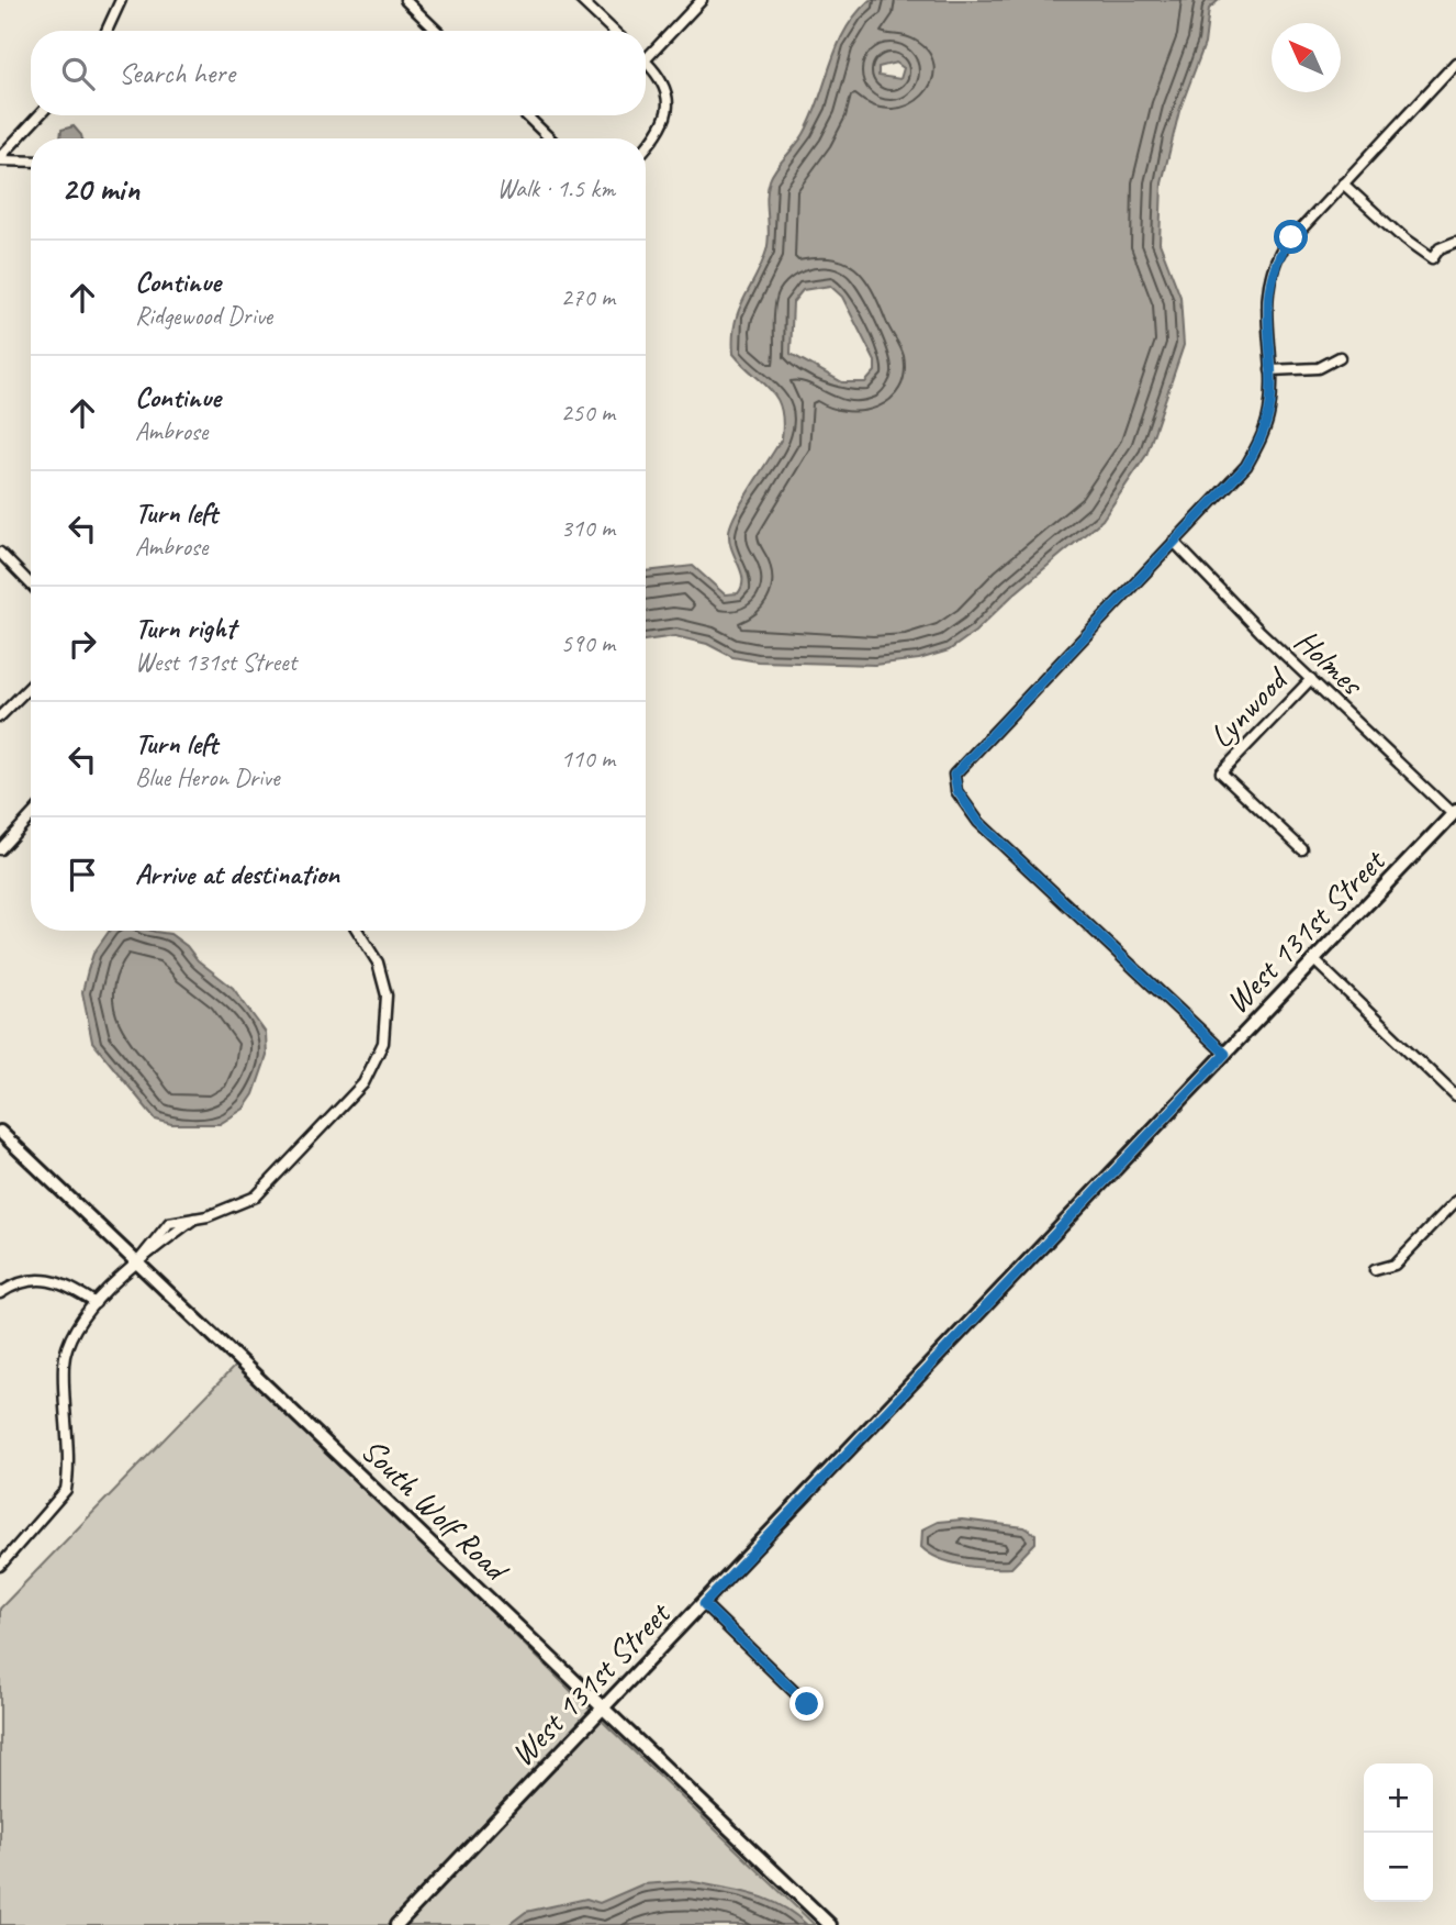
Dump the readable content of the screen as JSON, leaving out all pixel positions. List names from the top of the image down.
{
  "streets": {
    "street": [
      "Holmes",
      "Lynwood",
      "West 131st Street",
      "South Wolf Road"
    ]
  },
  "crossings": [
    ["Holmes", "Lynwood"],
    ["Holmes", "West 131st Street"],
    ["West 131st Street", "South Wolf Road"]
  ],
  "north": "top left",
  "page": {
    "search": "Search here",
    "heading": ["20 min", "Walk · 1.5 km"],
    "list": [
      ["Continue", "Ridgewood Drive", "270 m"],
      ["Continue", "Ambrose", "250 m"],
      ["Turn left", "Ambrose", "310 m"],
      ["Turn right", "West 131st Street", "590 m"],
      ["Turn left", "Blue Heron Drive", "110 m"],
      "Arrive at destination"
    ],
    "map_buttons": ["+", "−"]
  }
}
